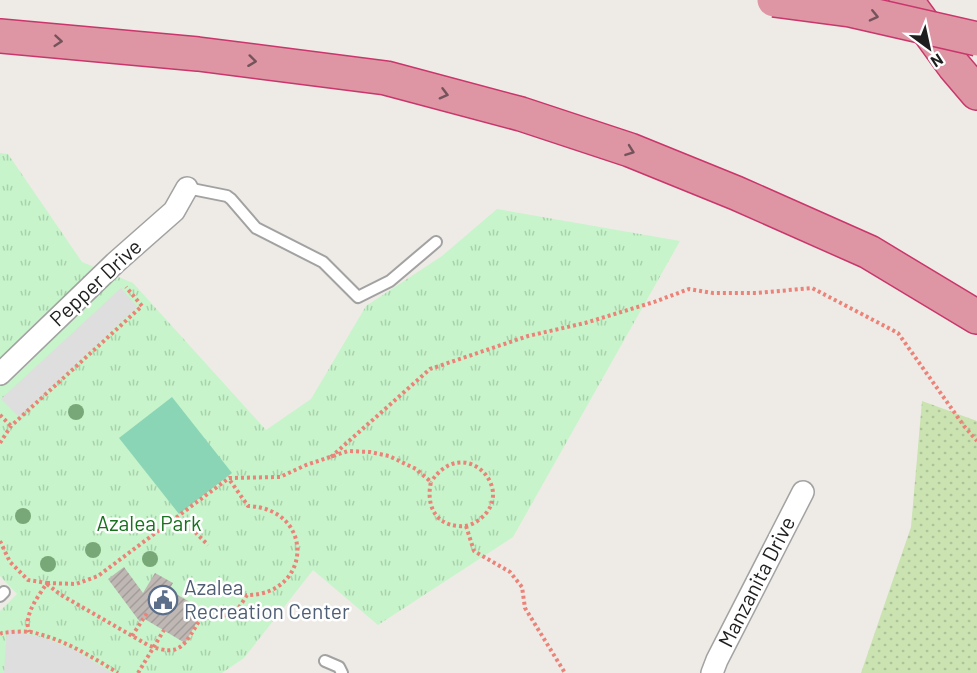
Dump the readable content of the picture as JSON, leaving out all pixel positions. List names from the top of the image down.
{
  "streets": {
    "street": ["Pepper Drive", "Manzanita Drive"]
  },
  "parks": ["Azalea Park"],
  "places": {
    "public building": ["Azalea Recreation Center"]
  },
  "north": "bottom right"
}
